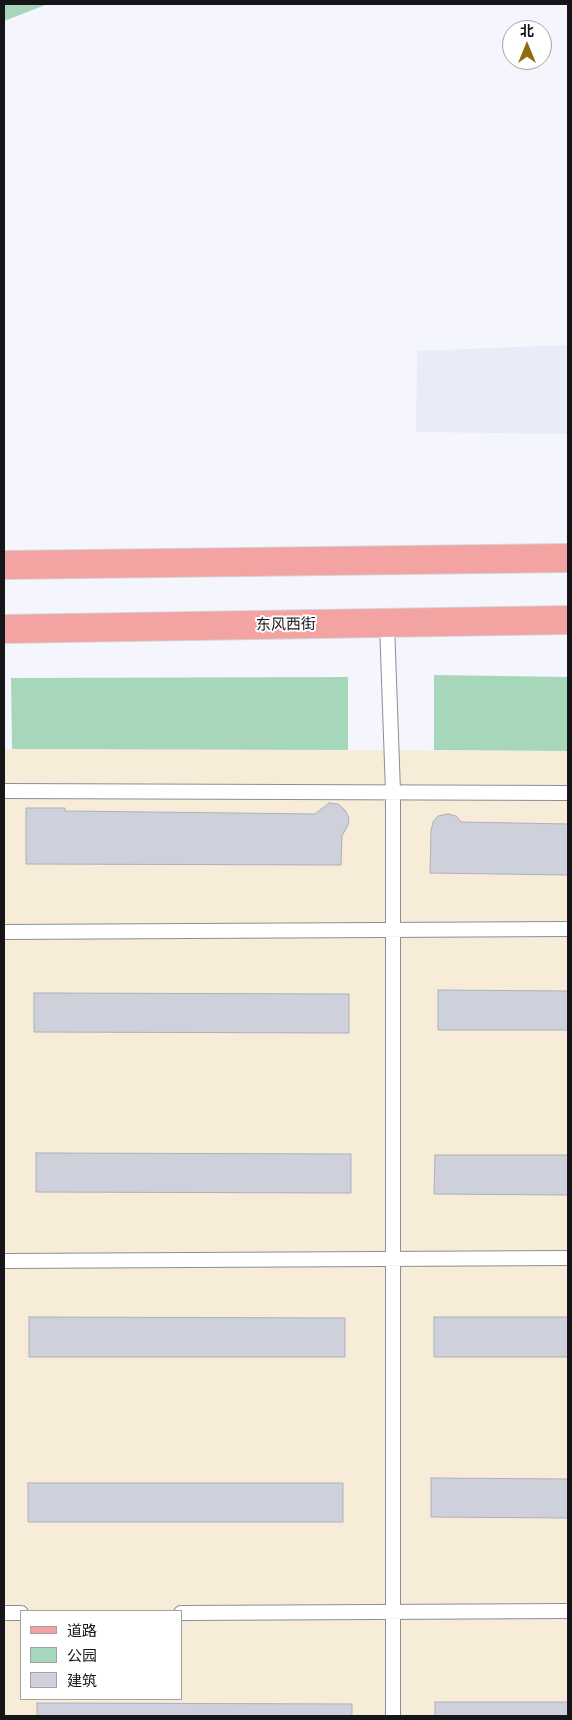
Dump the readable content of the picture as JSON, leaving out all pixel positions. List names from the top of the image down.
{
  "streets": {
    "main road": ["东风西街"]
  },
  "legend": ["道路", "公园", "建筑"],
  "north": "top"
}
